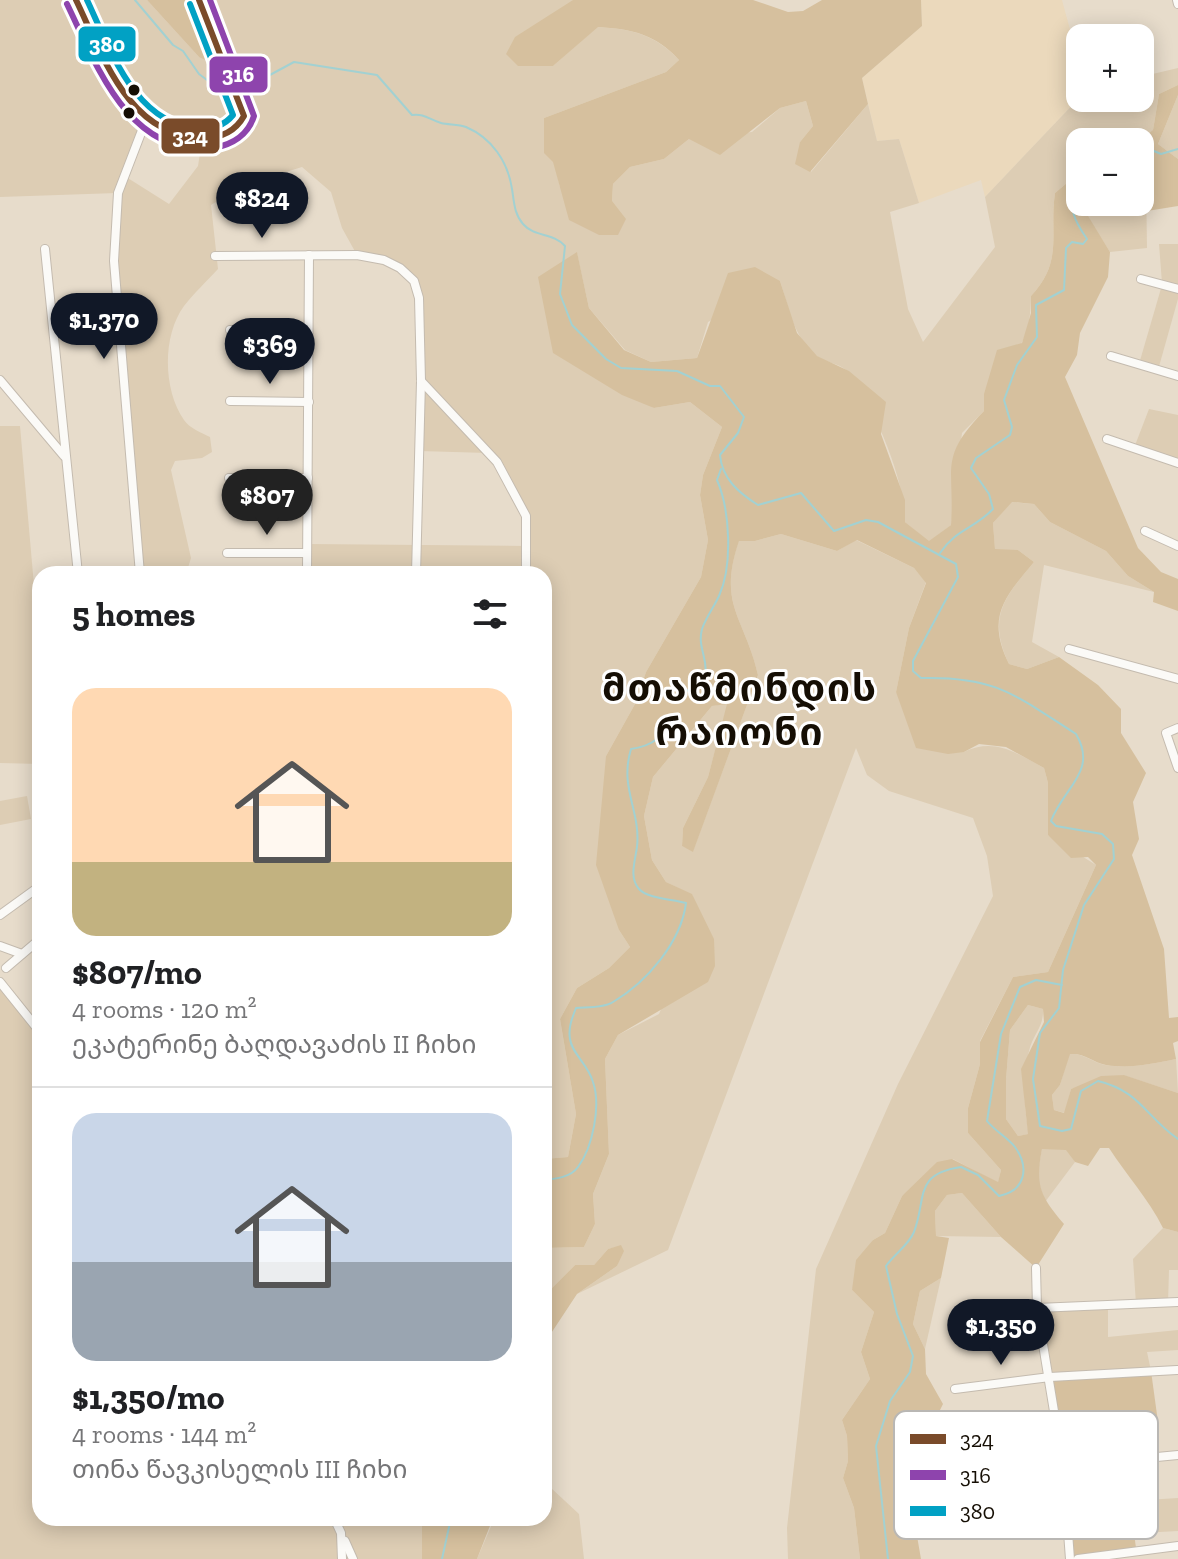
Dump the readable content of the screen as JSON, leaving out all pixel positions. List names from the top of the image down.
{
  "districts": ["მთაწმინდის რაიონი"],
  "lines": ["transit line 324", "transit line 316", "transit line 380"],
  "legend": ["324", "316", "380"],
  "page": {
    "map_buttons": ["+", "−"],
    "price": [
      "$824",
      "$1,370",
      "$369",
      "$807",
      "$1,350"
    ],
    "heading": "5 homes",
    "list": [
      {
        "name": "$807/mo",
        "note": "4 rooms · 120 m² · ეკატერინე ბაღდავაძის II ჩიხი"
      },
      {
        "name": "$1,350/mo",
        "note": "4 rooms · 144 m² · თინა წავკისელის III ჩიხი"
      }
    ]
  }
}
